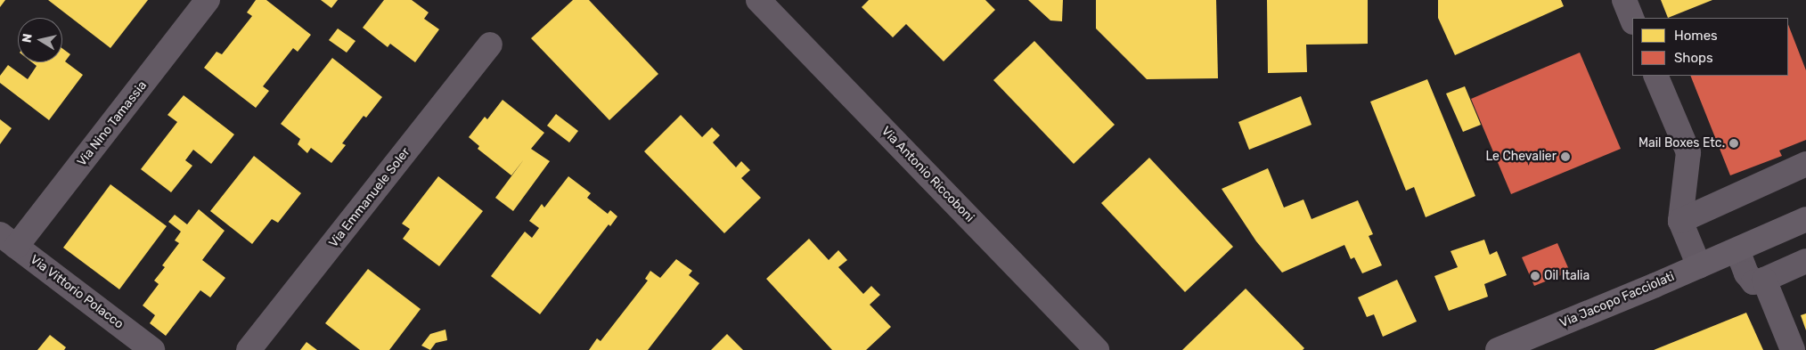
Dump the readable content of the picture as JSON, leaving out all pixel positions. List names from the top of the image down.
{
  "streets": {
    "main road": ["Via Jacopo Facciolati"],
    "street": [
      "Via Nino Tamassia",
      "Via Antonio Riccoboni",
      "Via Emmanuele Soler",
      "Via Vittorio Polacco"
    ]
  },
  "crossings": [
    ["Via Nino Tamassia", "Via Vittorio Polacco"]
  ],
  "places": ["Mail Boxes Etc.", "Le Chevalier", "Oil Italia"],
  "legend": ["Homes", "Shops"],
  "north": "left"
}
